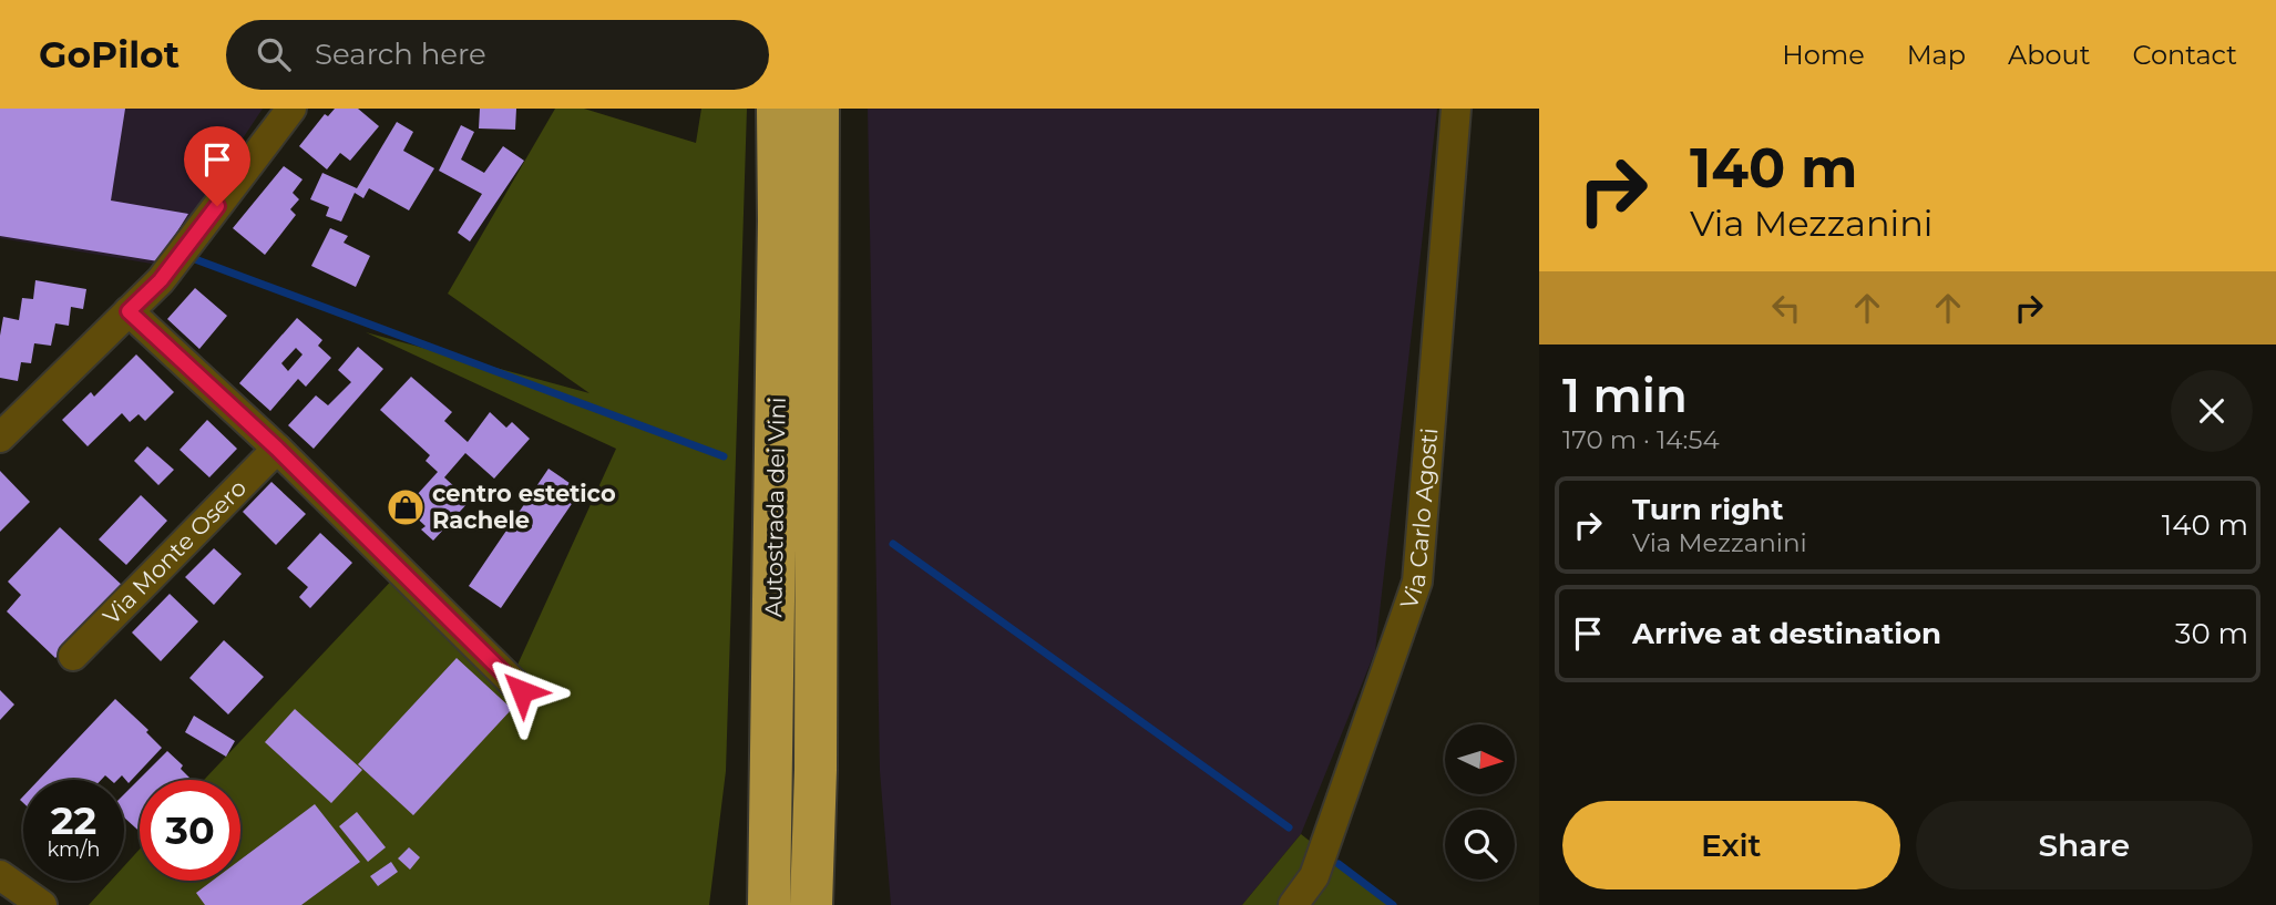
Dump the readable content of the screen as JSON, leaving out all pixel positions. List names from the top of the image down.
{
  "streets": {
    "highway": ["Autostrada dei Vini"],
    "street": ["Via Carlo Agosti", "Via Monte Osero"]
  },
  "places": {
    "shop": ["centro estetico Rachele"]
  },
  "north": "right",
  "page": {
    "header": "GoPilot",
    "search": "Search here",
    "nav": [
      "Home",
      "Map",
      "About",
      "Contact"
    ],
    "turn": ["140 m", "Via Mezzanini"],
    "heading": ["1 min", "170 m · 14:54"],
    "list": [
      {
        "name": "Turn right",
        "note": "Via Mezzanini",
        "value": "140 m"
      },
      {
        "name": "Arrive at destination",
        "value": "30 m"
      }
    ],
    "speed": "22 km/h",
    "limit": "30",
    "buttons": ["Exit", "Share"]
  }
}
